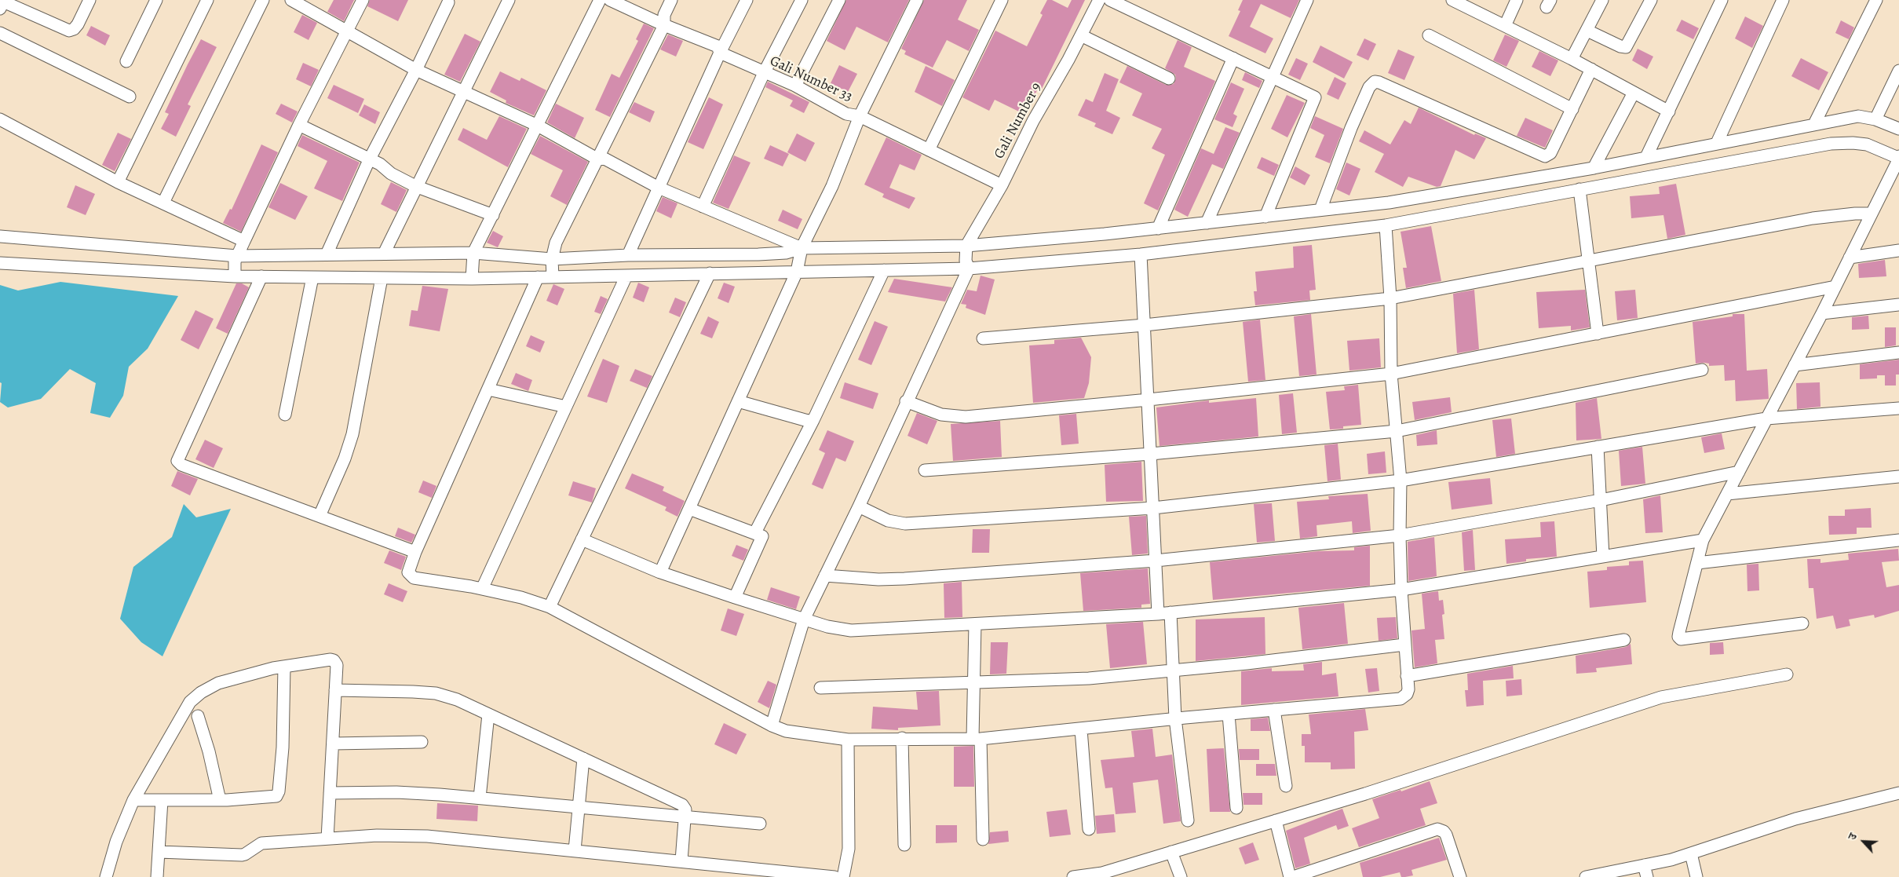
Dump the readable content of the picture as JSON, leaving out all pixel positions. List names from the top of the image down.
{
  "streets": {
    "street": ["Gali Number 33", "Gali Number 9"]
  },
  "crossings": [
    ["Gali Number 33", "Gali Number 9"]
  ],
  "north": "top left"
}
